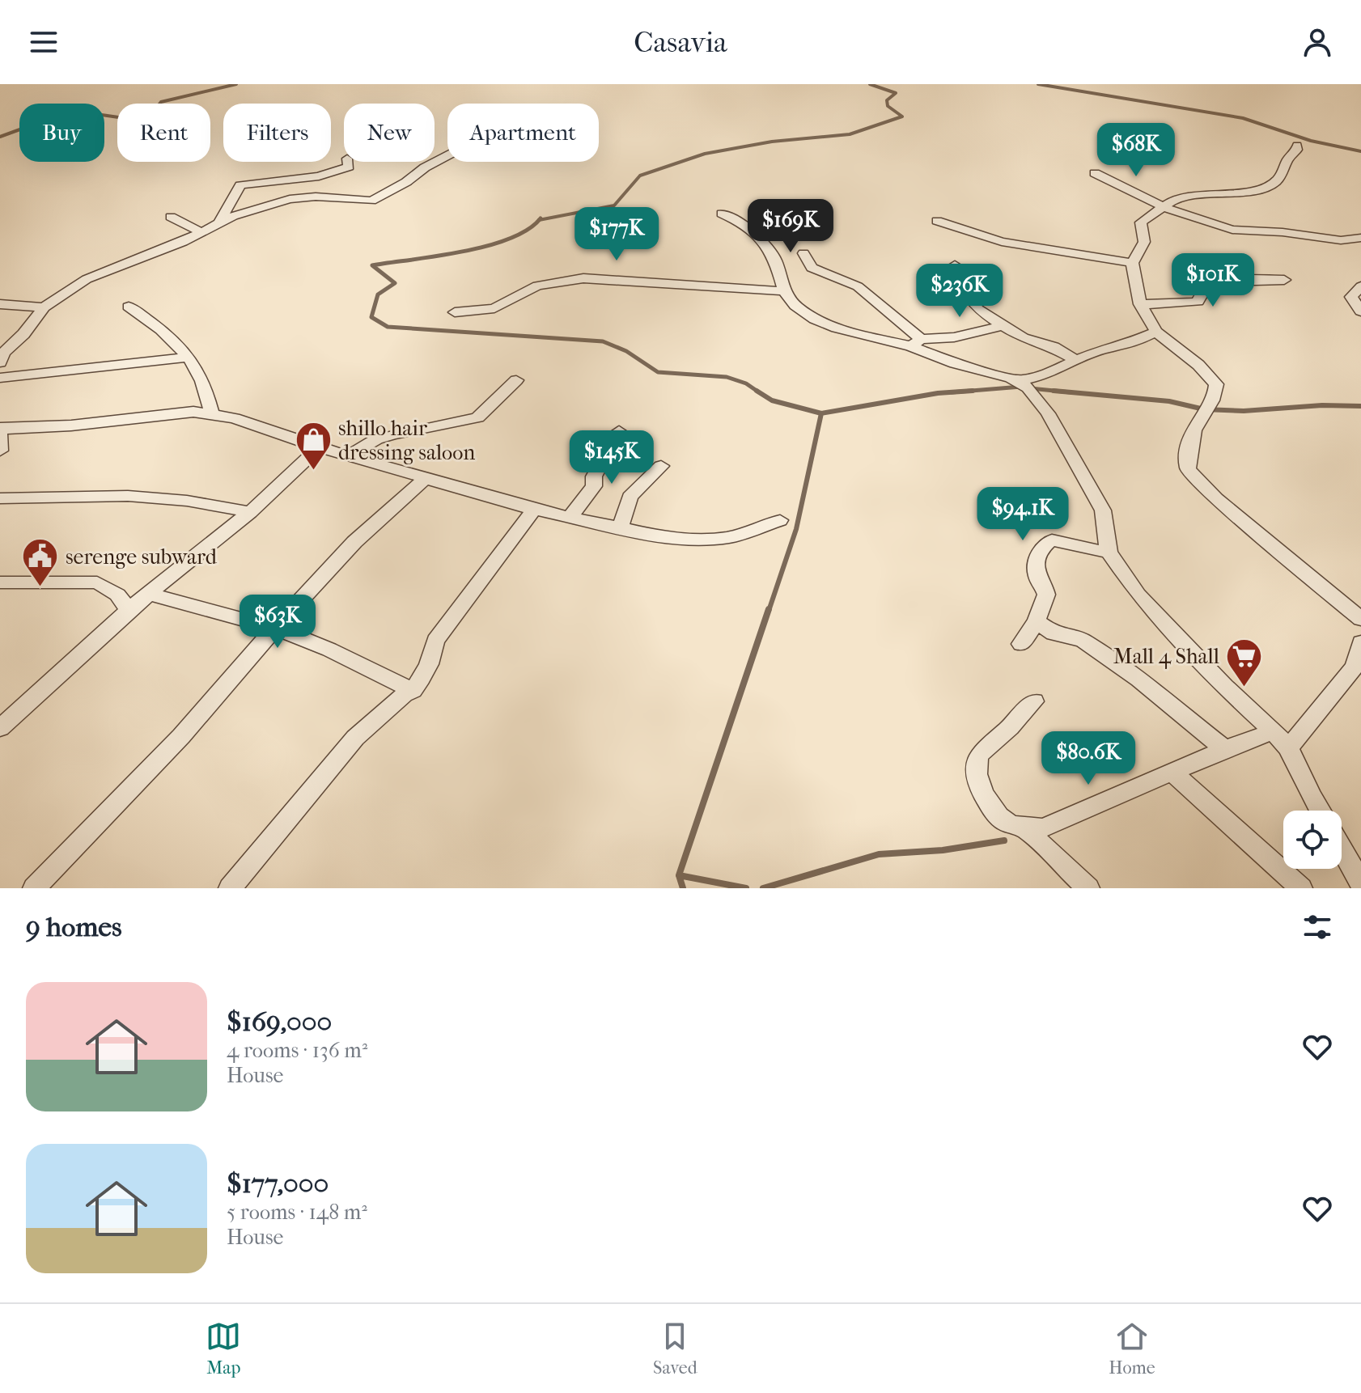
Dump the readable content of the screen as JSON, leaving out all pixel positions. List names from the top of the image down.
{
  "places": {
    "shop": ["shillo hair dressing saloon"],
    "public building": ["serenge subward"],
    "supermarket": ["Mall 4 Shall"]
  },
  "page": {
    "header": "Casavia",
    "chip": [
      "Buy",
      "Rent",
      "Filters",
      "New",
      "Apartment"
    ],
    "price": [
      "$68K",
      "$169K",
      "$177K",
      "$101K",
      "$236K",
      "$145K",
      "$94.1K",
      "$63K",
      "$80.6K"
    ],
    "heading": "9 homes",
    "list": [
      {
        "name": "$169,000",
        "note": "4 rooms · 136 m² · House"
      },
      {
        "name": "$177,000",
        "note": "5 rooms · 148 m² · House"
      }
    ],
    "tabs": ["Map", "Saved", "Home"]
  }
}
